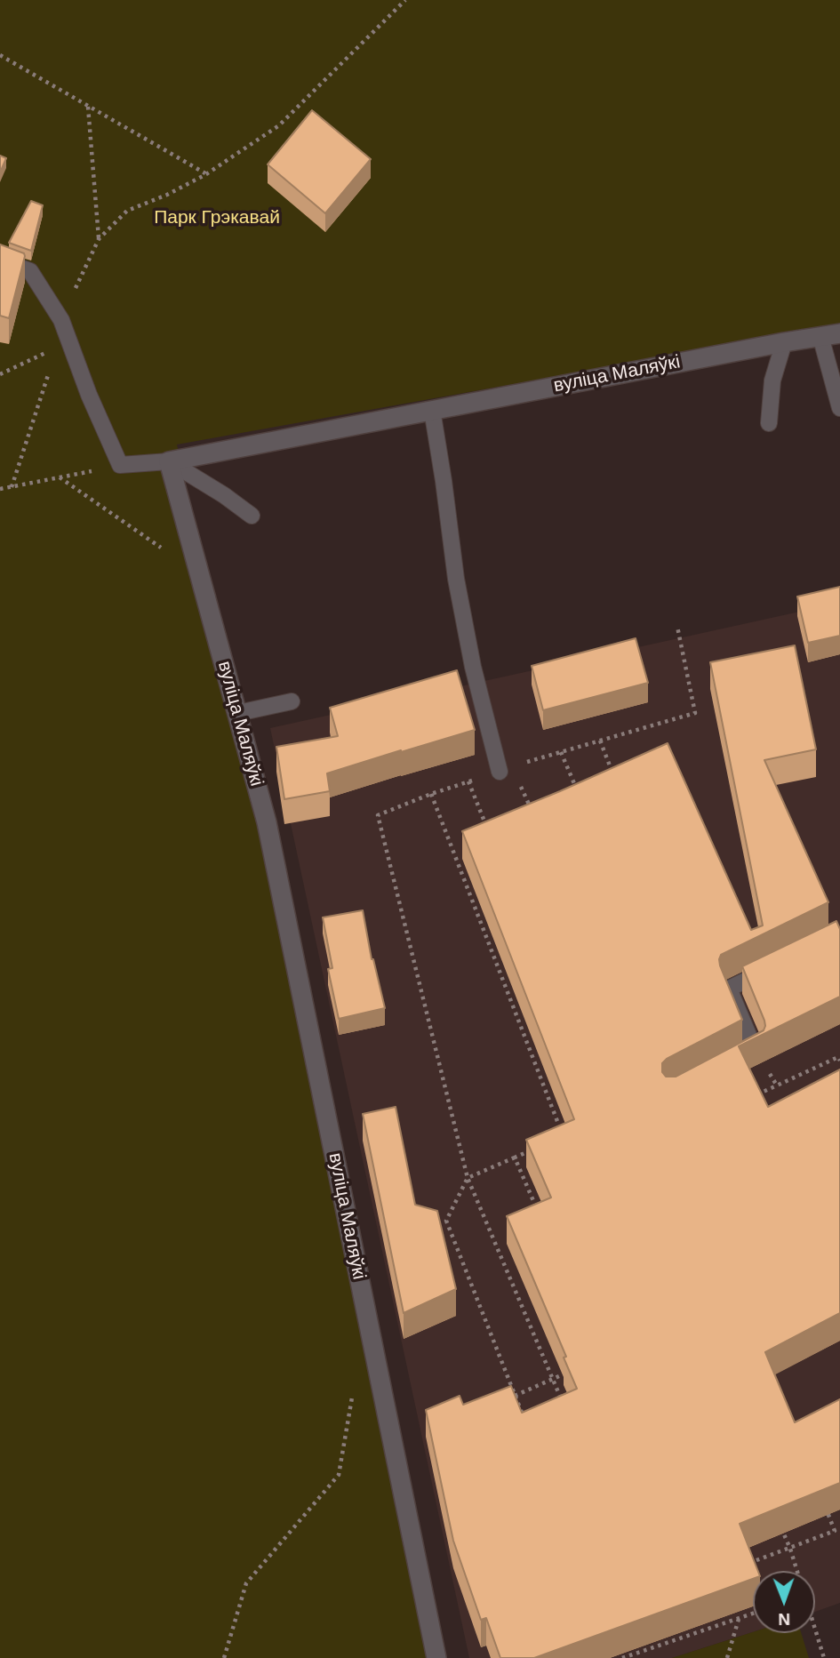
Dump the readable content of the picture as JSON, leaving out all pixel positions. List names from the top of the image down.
{
  "streets": {
    "street": ["вуліца Маляўкі"]
  },
  "parks": ["Парк Грэкавай"],
  "north": "bottom"
}
